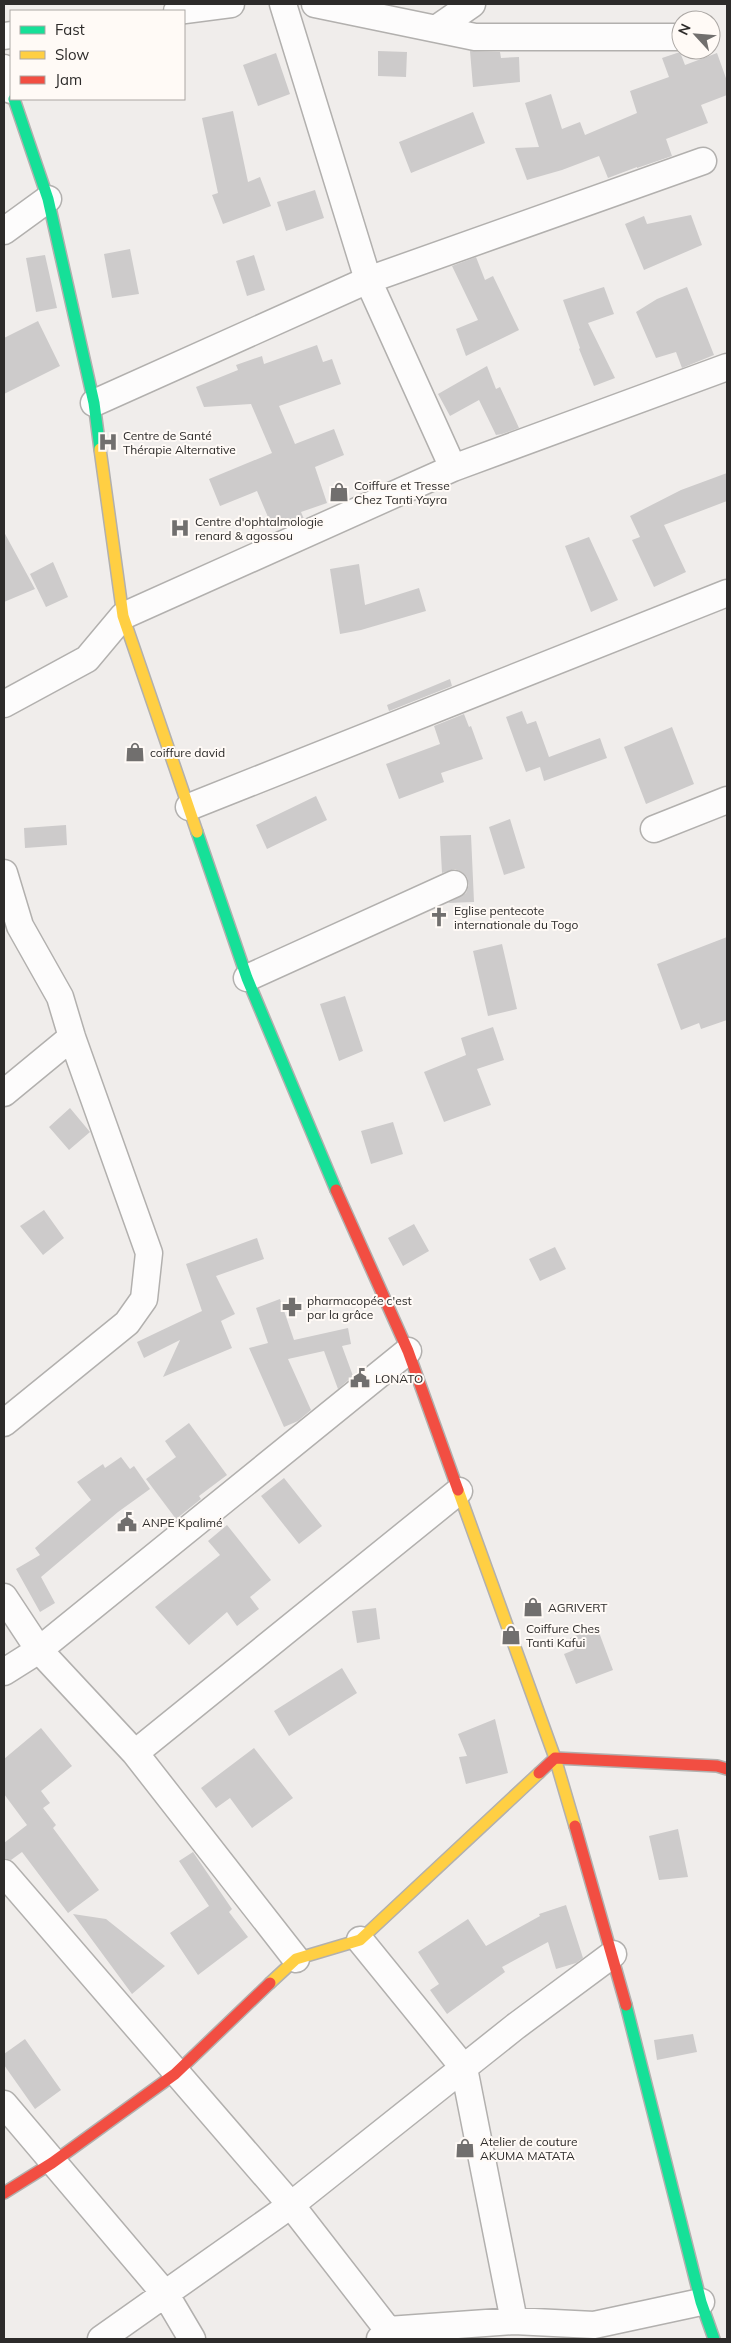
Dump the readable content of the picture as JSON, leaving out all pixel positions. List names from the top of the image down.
{
  "places": {
    "hospital": ["Centre de Santé Thérapie Alternative", "Centre d'ophtalmologie renard & agossou"],
    "shop": [
      "Coiffure et Tresse Chez Tanti Yayra",
      "coiffure david",
      "AGRIVERT",
      "Coiffure Ches Tanti Kafui",
      "Atelier de couture AKUMA MATATA"
    ],
    "church": ["Eglise pentecote internationale du Togo"],
    "pharmacy": ["pharmacopée c'est par la grâce"],
    "public building": ["LONATO", "ANPE Kpalimé"]
  },
  "legend": ["Fast", "Slow", "Jam"],
  "north": "top left"
}
